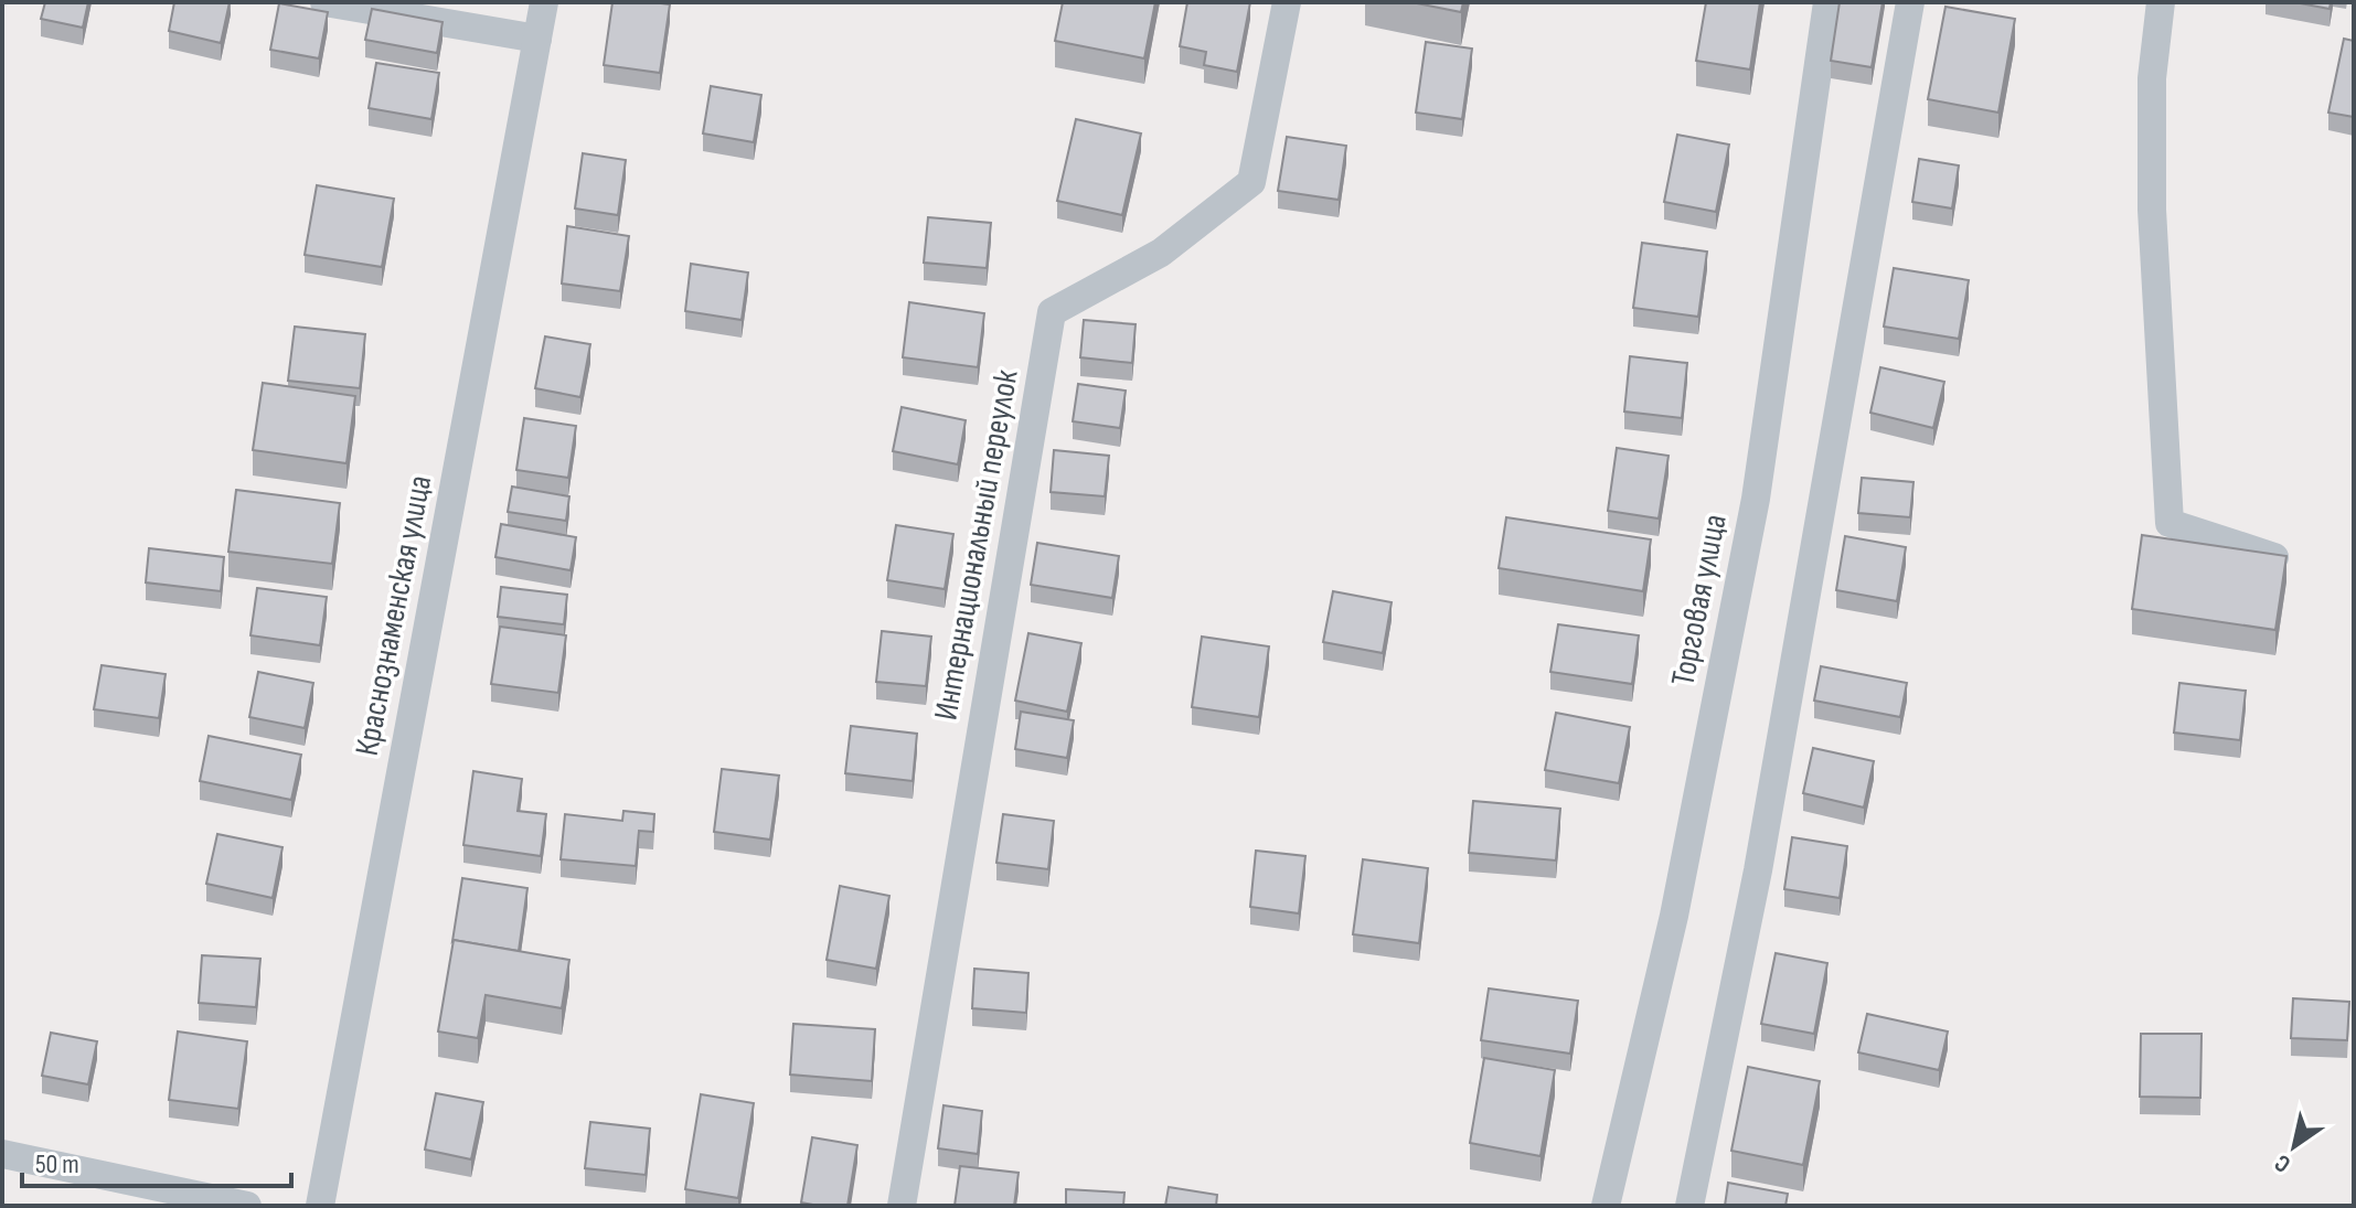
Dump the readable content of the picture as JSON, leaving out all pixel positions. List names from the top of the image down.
{
  "streets": {
    "street": ["Интернациональный переулок", "Торговая улица", "Краснознаменская улица"]
  },
  "scale_bar": "50 m",
  "north": "bottom left"
}
